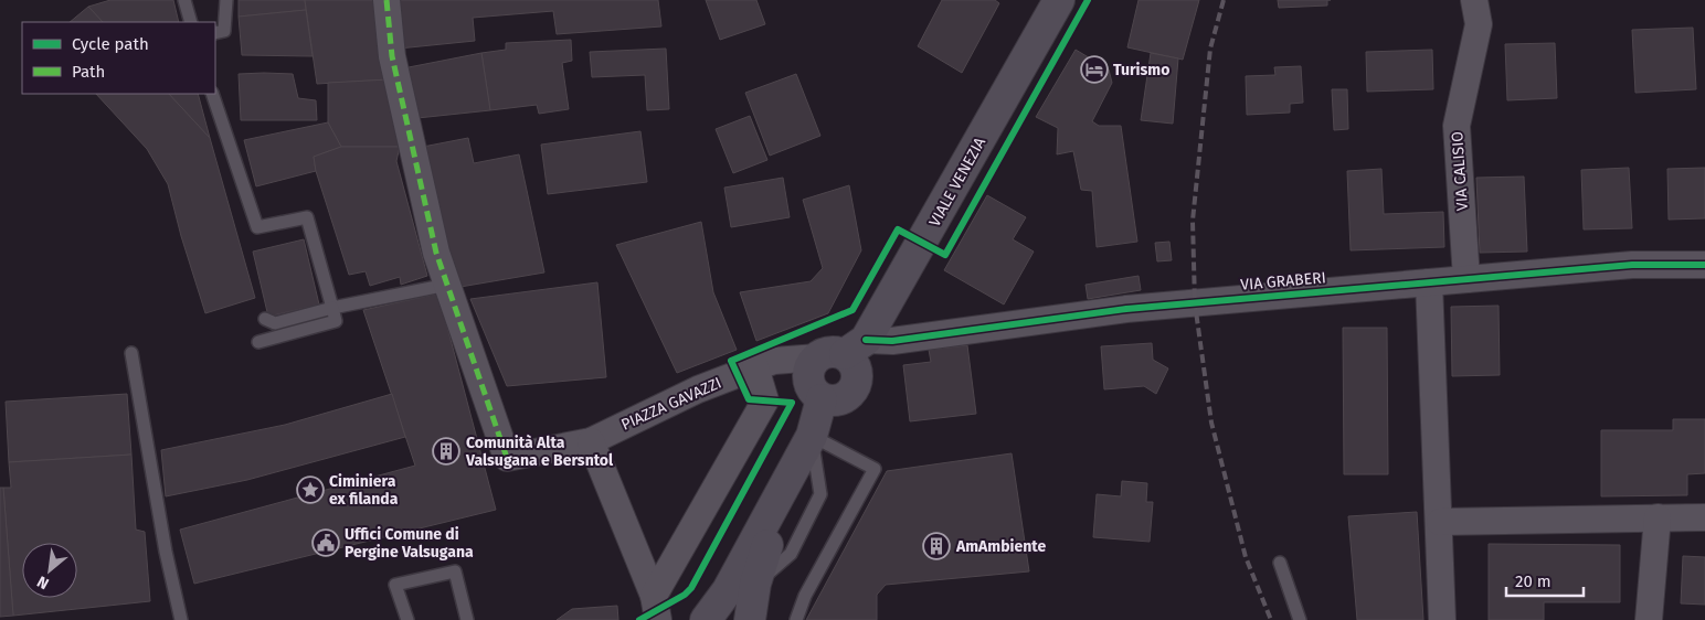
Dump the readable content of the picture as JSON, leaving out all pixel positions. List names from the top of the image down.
{
  "streets": {
    "main road": ["VIALE VENEZIA"],
    "street": ["VIA CALISIO", "VIA GRABERI", "PIAZZA GAVAZZI"]
  },
  "crossings": [
    ["VIA CALISIO", "VIA GRABERI"],
    ["VIALE VENEZIA", "VIA GRABERI"],
    ["VIALE VENEZIA", "PIAZZA GAVAZZI"],
    ["VIA GRABERI", "PIAZZA GAVAZZI"]
  ],
  "places": {
    "hotel": ["Turismo"],
    "building": ["Comunità Alta Valsugana e Bersntol", "AmAmbiente"],
    "place": ["Ciminiera ex filanda"],
    "public building": ["Uffici Comune di Pergine Valsugana"]
  },
  "legend": ["Cycle path", "Path"],
  "scale_bar": "20 m",
  "north": "bottom left"
}
